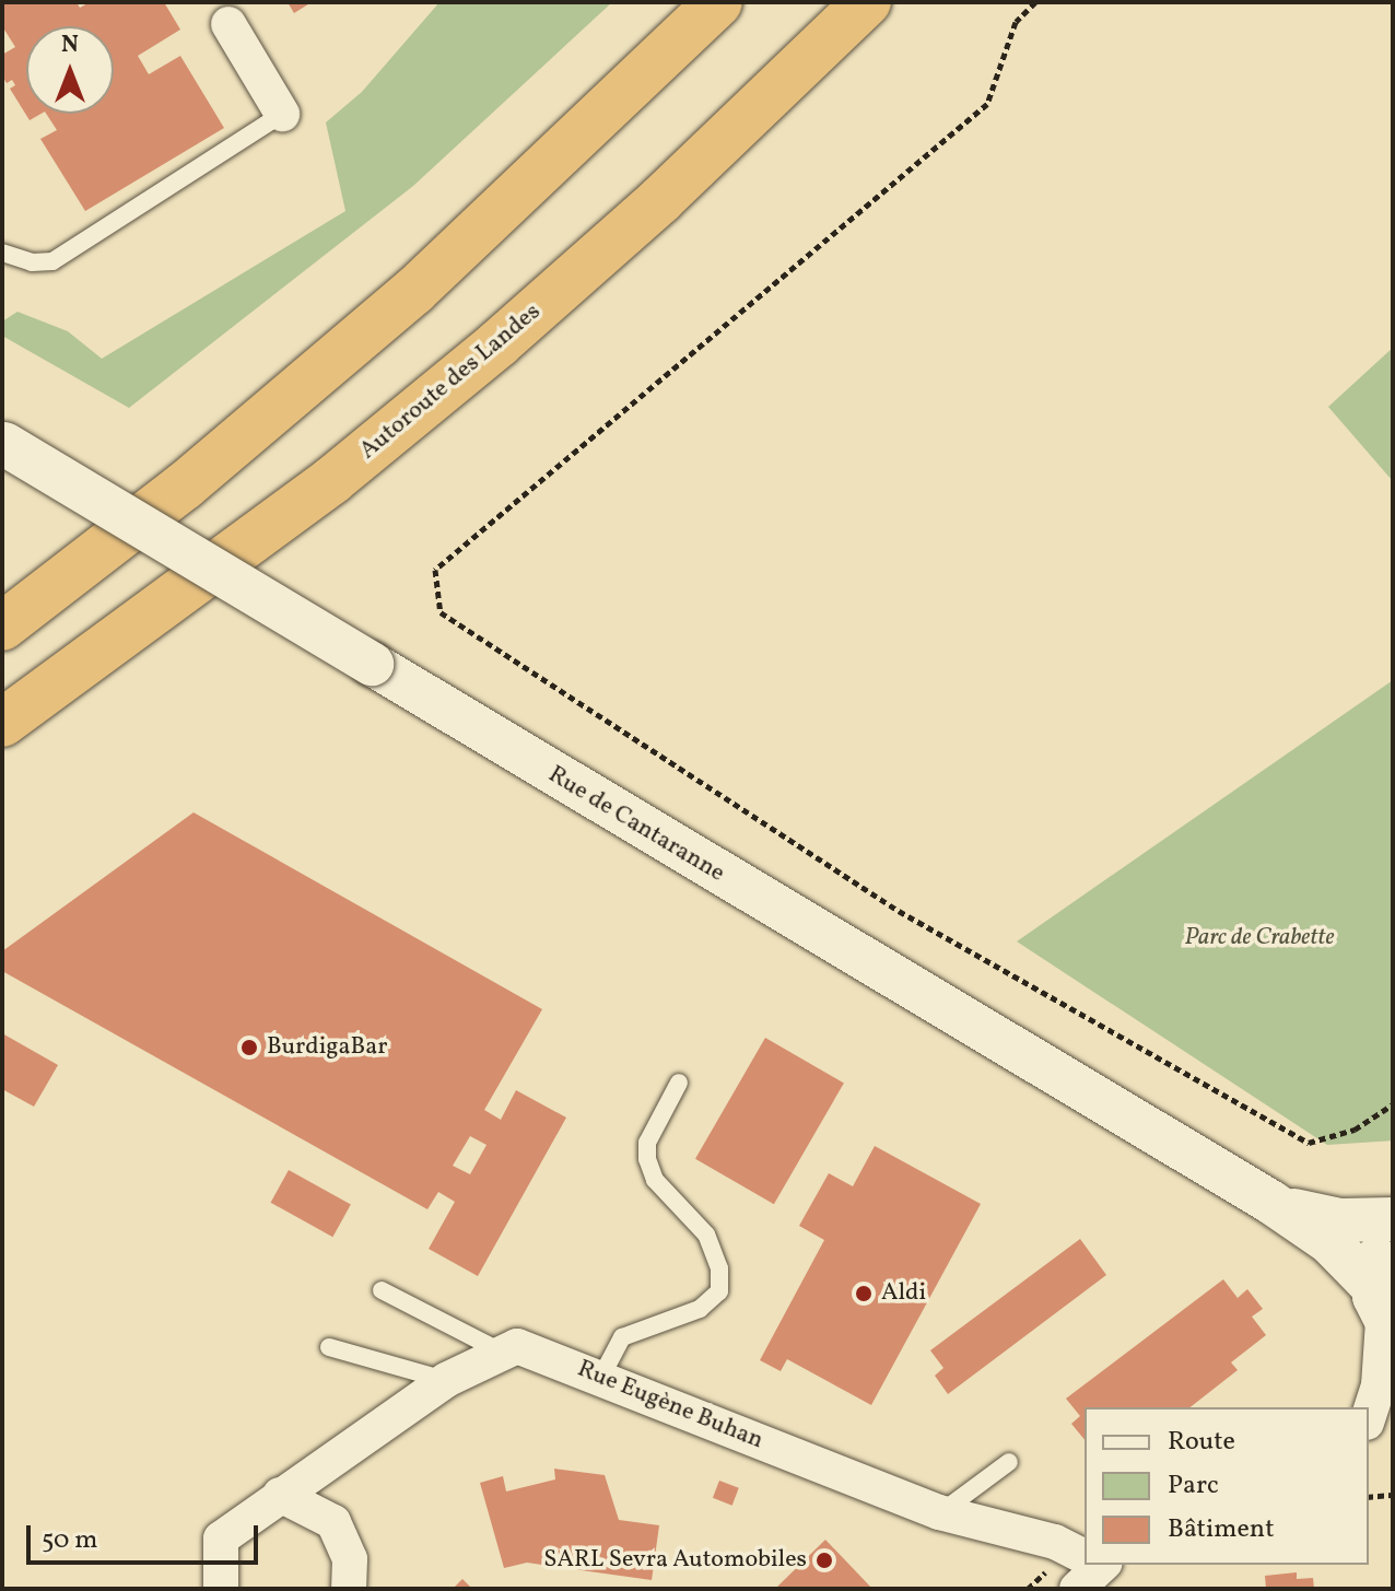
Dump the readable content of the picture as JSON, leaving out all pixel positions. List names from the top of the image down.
{
  "streets": {
    "highway": ["Autoroute des Landes"],
    "street": ["Rue de Cantaranne", "Rue Eugène Buhan"]
  },
  "parks": ["Parc de Crabette"],
  "places": ["BurdigaBar", "Aldi", "SARL Sevra Automobiles"],
  "legend": ["Route", "Parc", "Bâtiment"],
  "scale_bar": "50 m",
  "north": "top"
}
